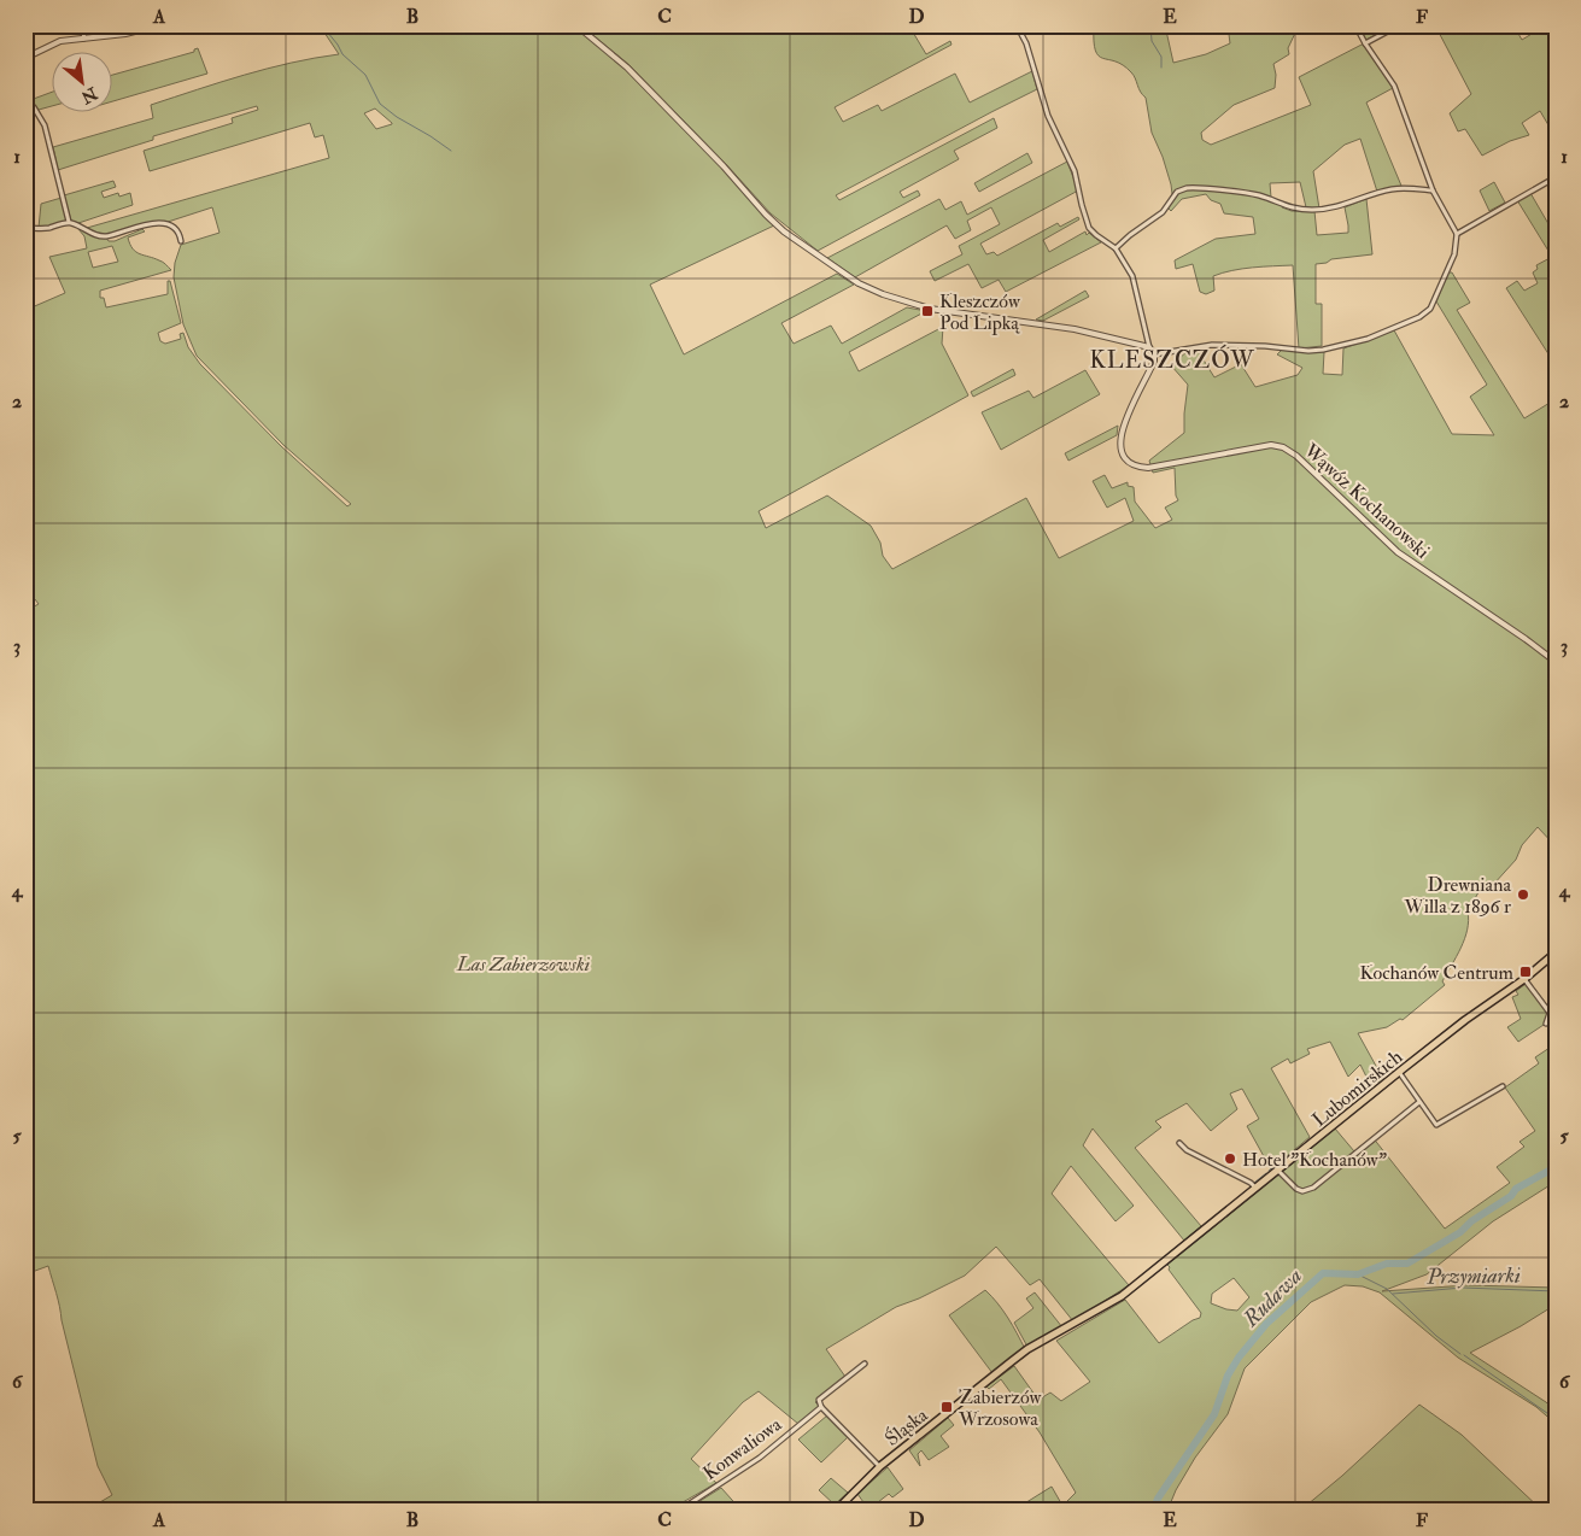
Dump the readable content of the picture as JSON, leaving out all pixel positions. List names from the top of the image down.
{
  "streets": {
    "main road": ["Lubomirskich", "Śląska"],
    "street": ["Wąwóz Kochanowski", "Konwaliowa"]
  },
  "crossings": [
    ["Lubomirskich", "Śląska"]
  ],
  "districts": ["KLESZCZÓW"],
  "water": ["Przymiarki", "Rudawa"],
  "parks": ["Las Zabierzowski"],
  "places": {
    "transit": ["Kleszczów Pod Lipką", "Kochanów Centrum", "Zabierzów Wrzosowa"],
    "other": ["Drewniana Willa z 1896 r", "Hotel \"Kochanów\""]
  },
  "north": "bottom right",
  "grid": {
    "columns": [
      "A",
      "B",
      "C",
      "D",
      "E",
      "F"
    ],
    "rows": [
      "1",
      "2",
      "3",
      "4",
      "5",
      "6"
    ]
  }
}
